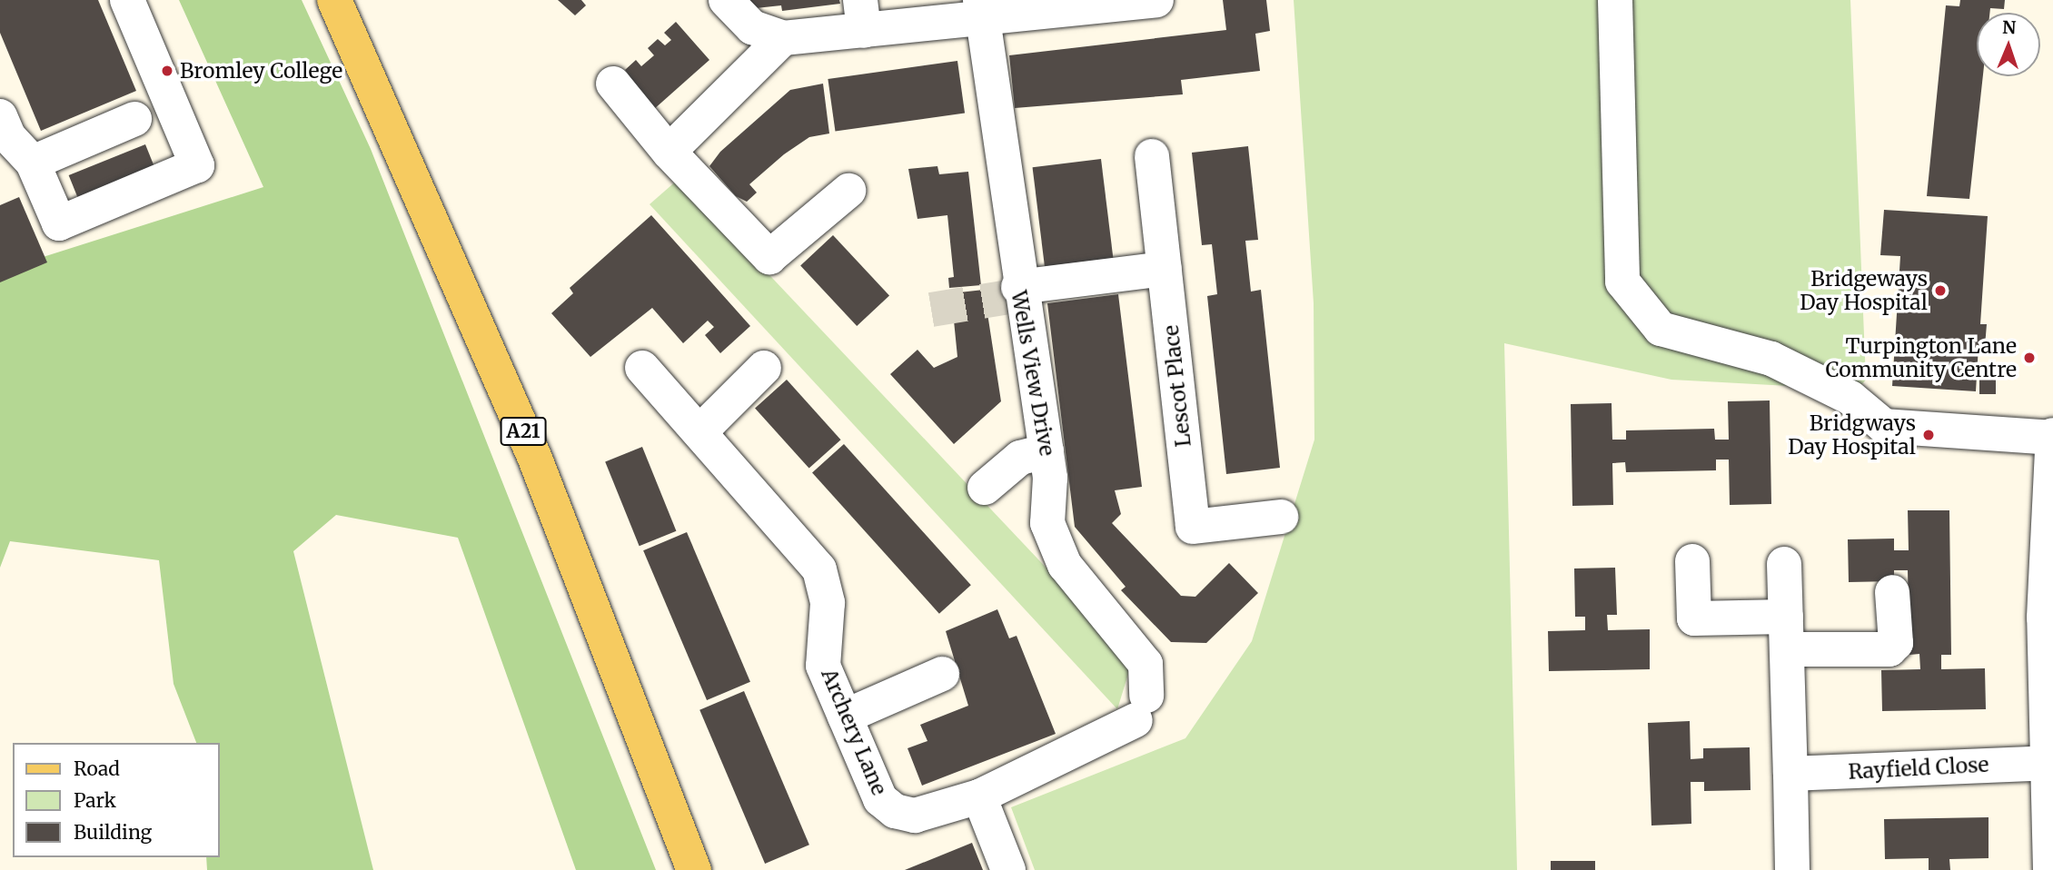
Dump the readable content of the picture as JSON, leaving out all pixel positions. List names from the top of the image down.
{
  "streets": {
    "main road": ["A21"],
    "street": [
      "Wells View Drive",
      "Lescot Place",
      "Archery Lane",
      "Rayfield Close"
    ]
  },
  "crossings": [
    ["Wells View Drive", "Archery Lane"]
  ],
  "places": [
    "Bromley College",
    "Bridgeways Day Hospital",
    "Turpington Lane Community Centre",
    "Bridgways Day Hospital"
  ],
  "legend": ["Road", "Park", "Building"],
  "north": "top"
}
